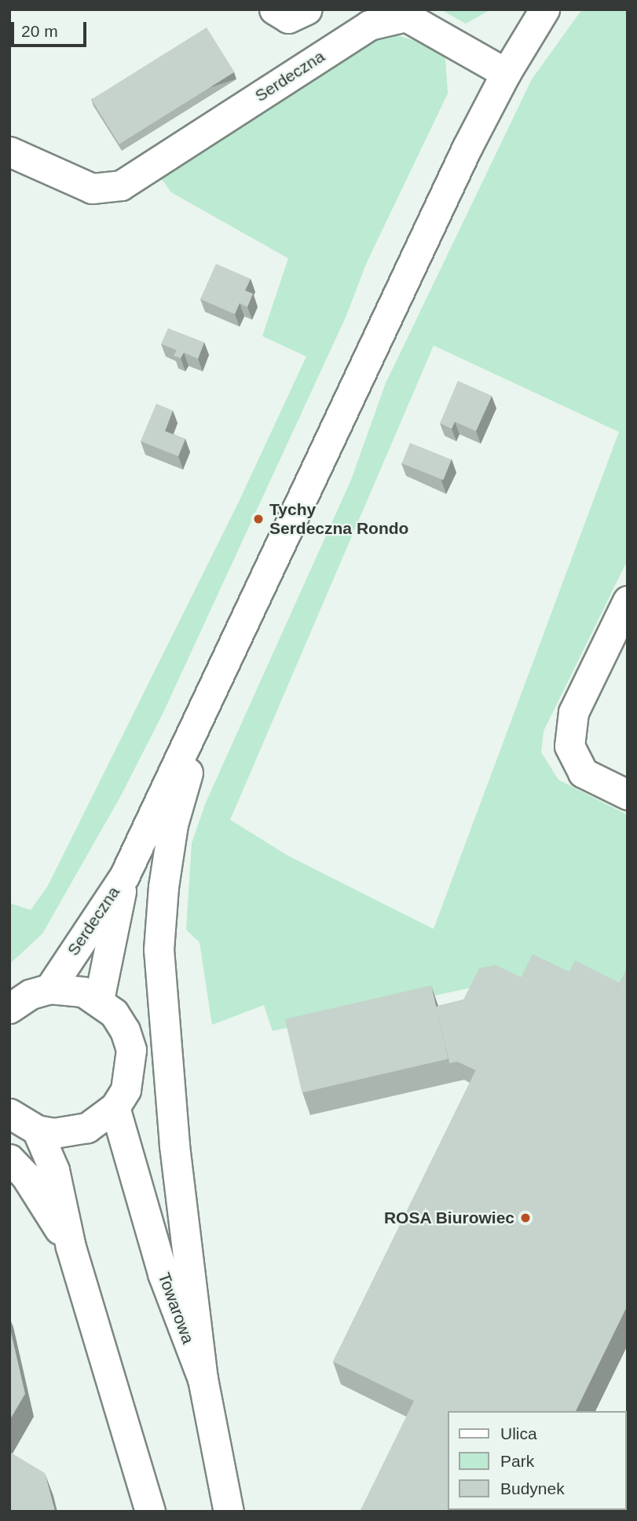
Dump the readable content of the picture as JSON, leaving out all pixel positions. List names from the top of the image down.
{
  "streets": {
    "street": ["Serdeczna", "Towarowa"]
  },
  "places": ["Tychy Serdeczna Rondo", "ROSA Biurowiec"],
  "legend": ["Ulica", "Park", "Budynek"],
  "scale_bar": "20 m"
}
